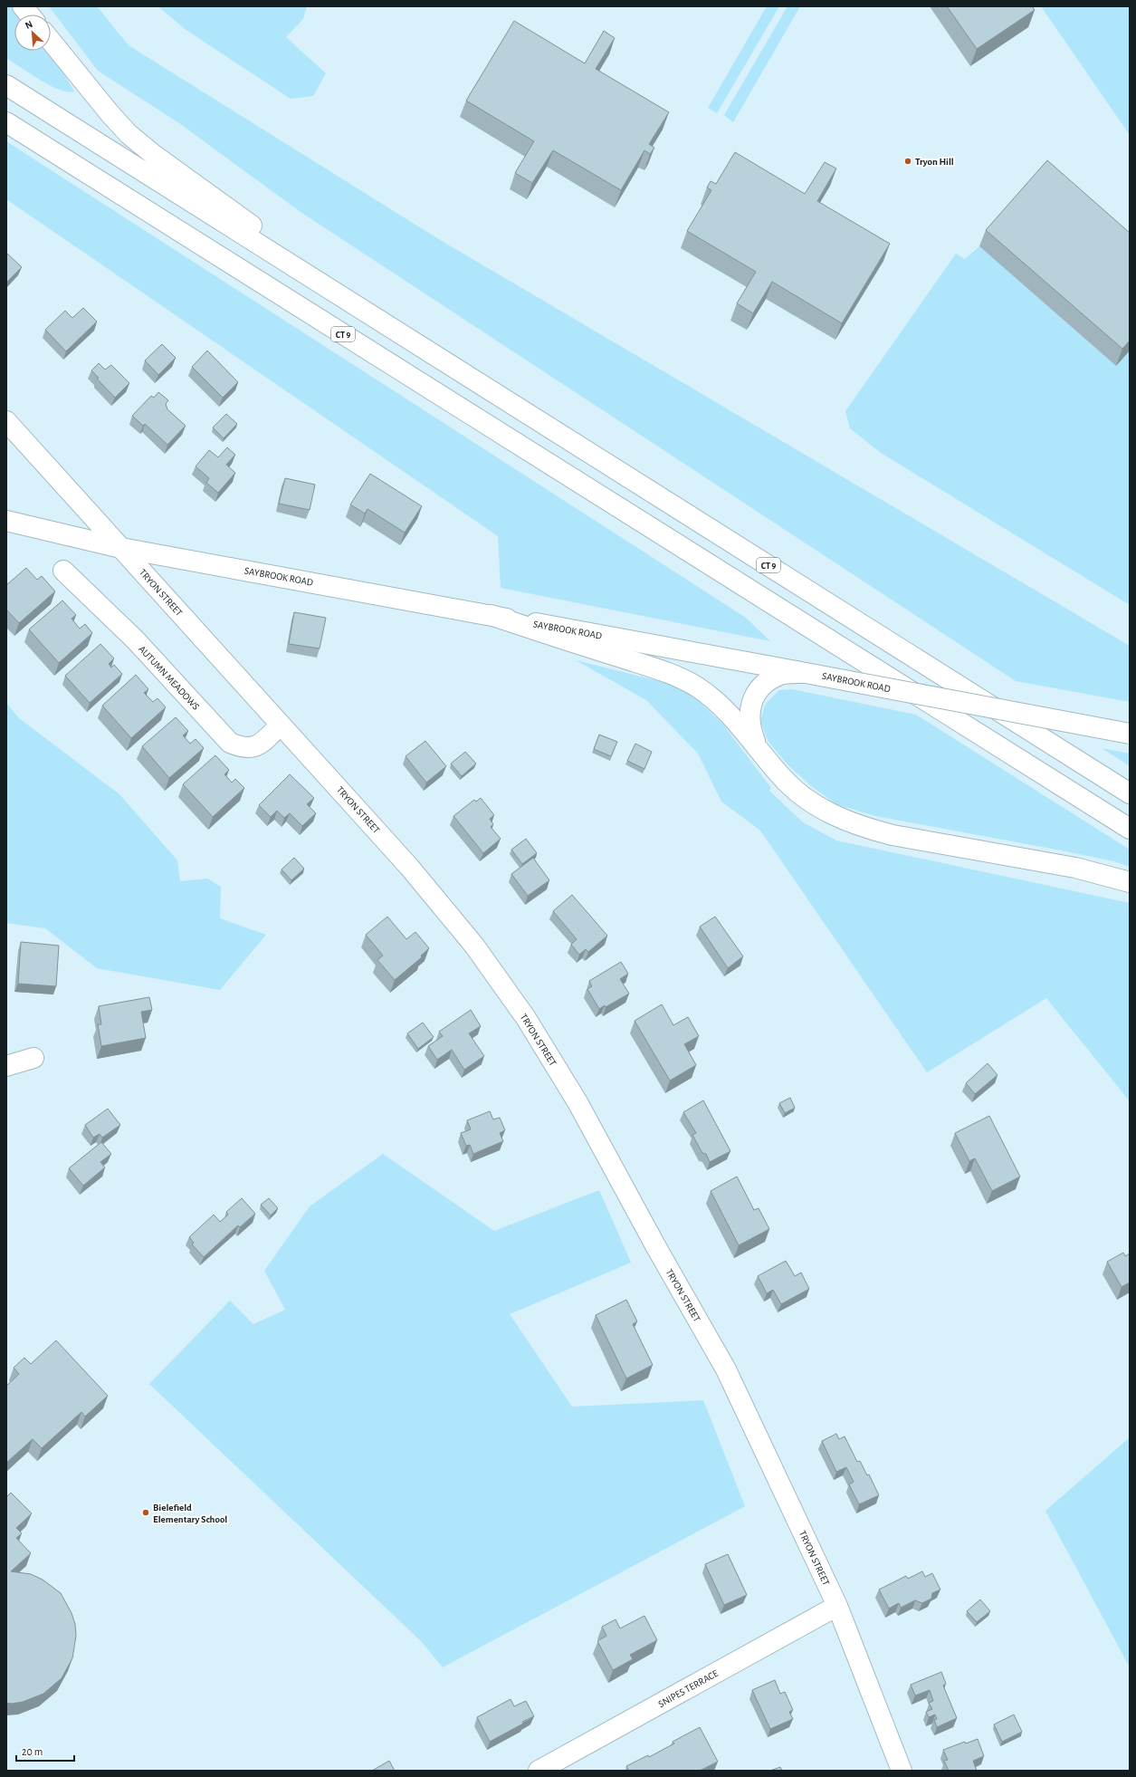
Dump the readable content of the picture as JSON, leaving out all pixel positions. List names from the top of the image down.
{
  "streets": {
    "main road": [
      "CT 9",
      "SAYBROOK ROAD",
      "TRYON STREET",
      "AUTUMN MEADOWS",
      "SNIPES TERRACE"
    ]
  },
  "crossings": [
    ["SAYBROOK ROAD", "TRYON STREET"],
    ["TRYON STREET", "AUTUMN MEADOWS"],
    ["TRYON STREET", "SNIPES TERRACE"]
  ],
  "places": ["Tryon Hill", "Bielefield Elementary School"],
  "scale_bar": "20 m",
  "north": "top left"
}
